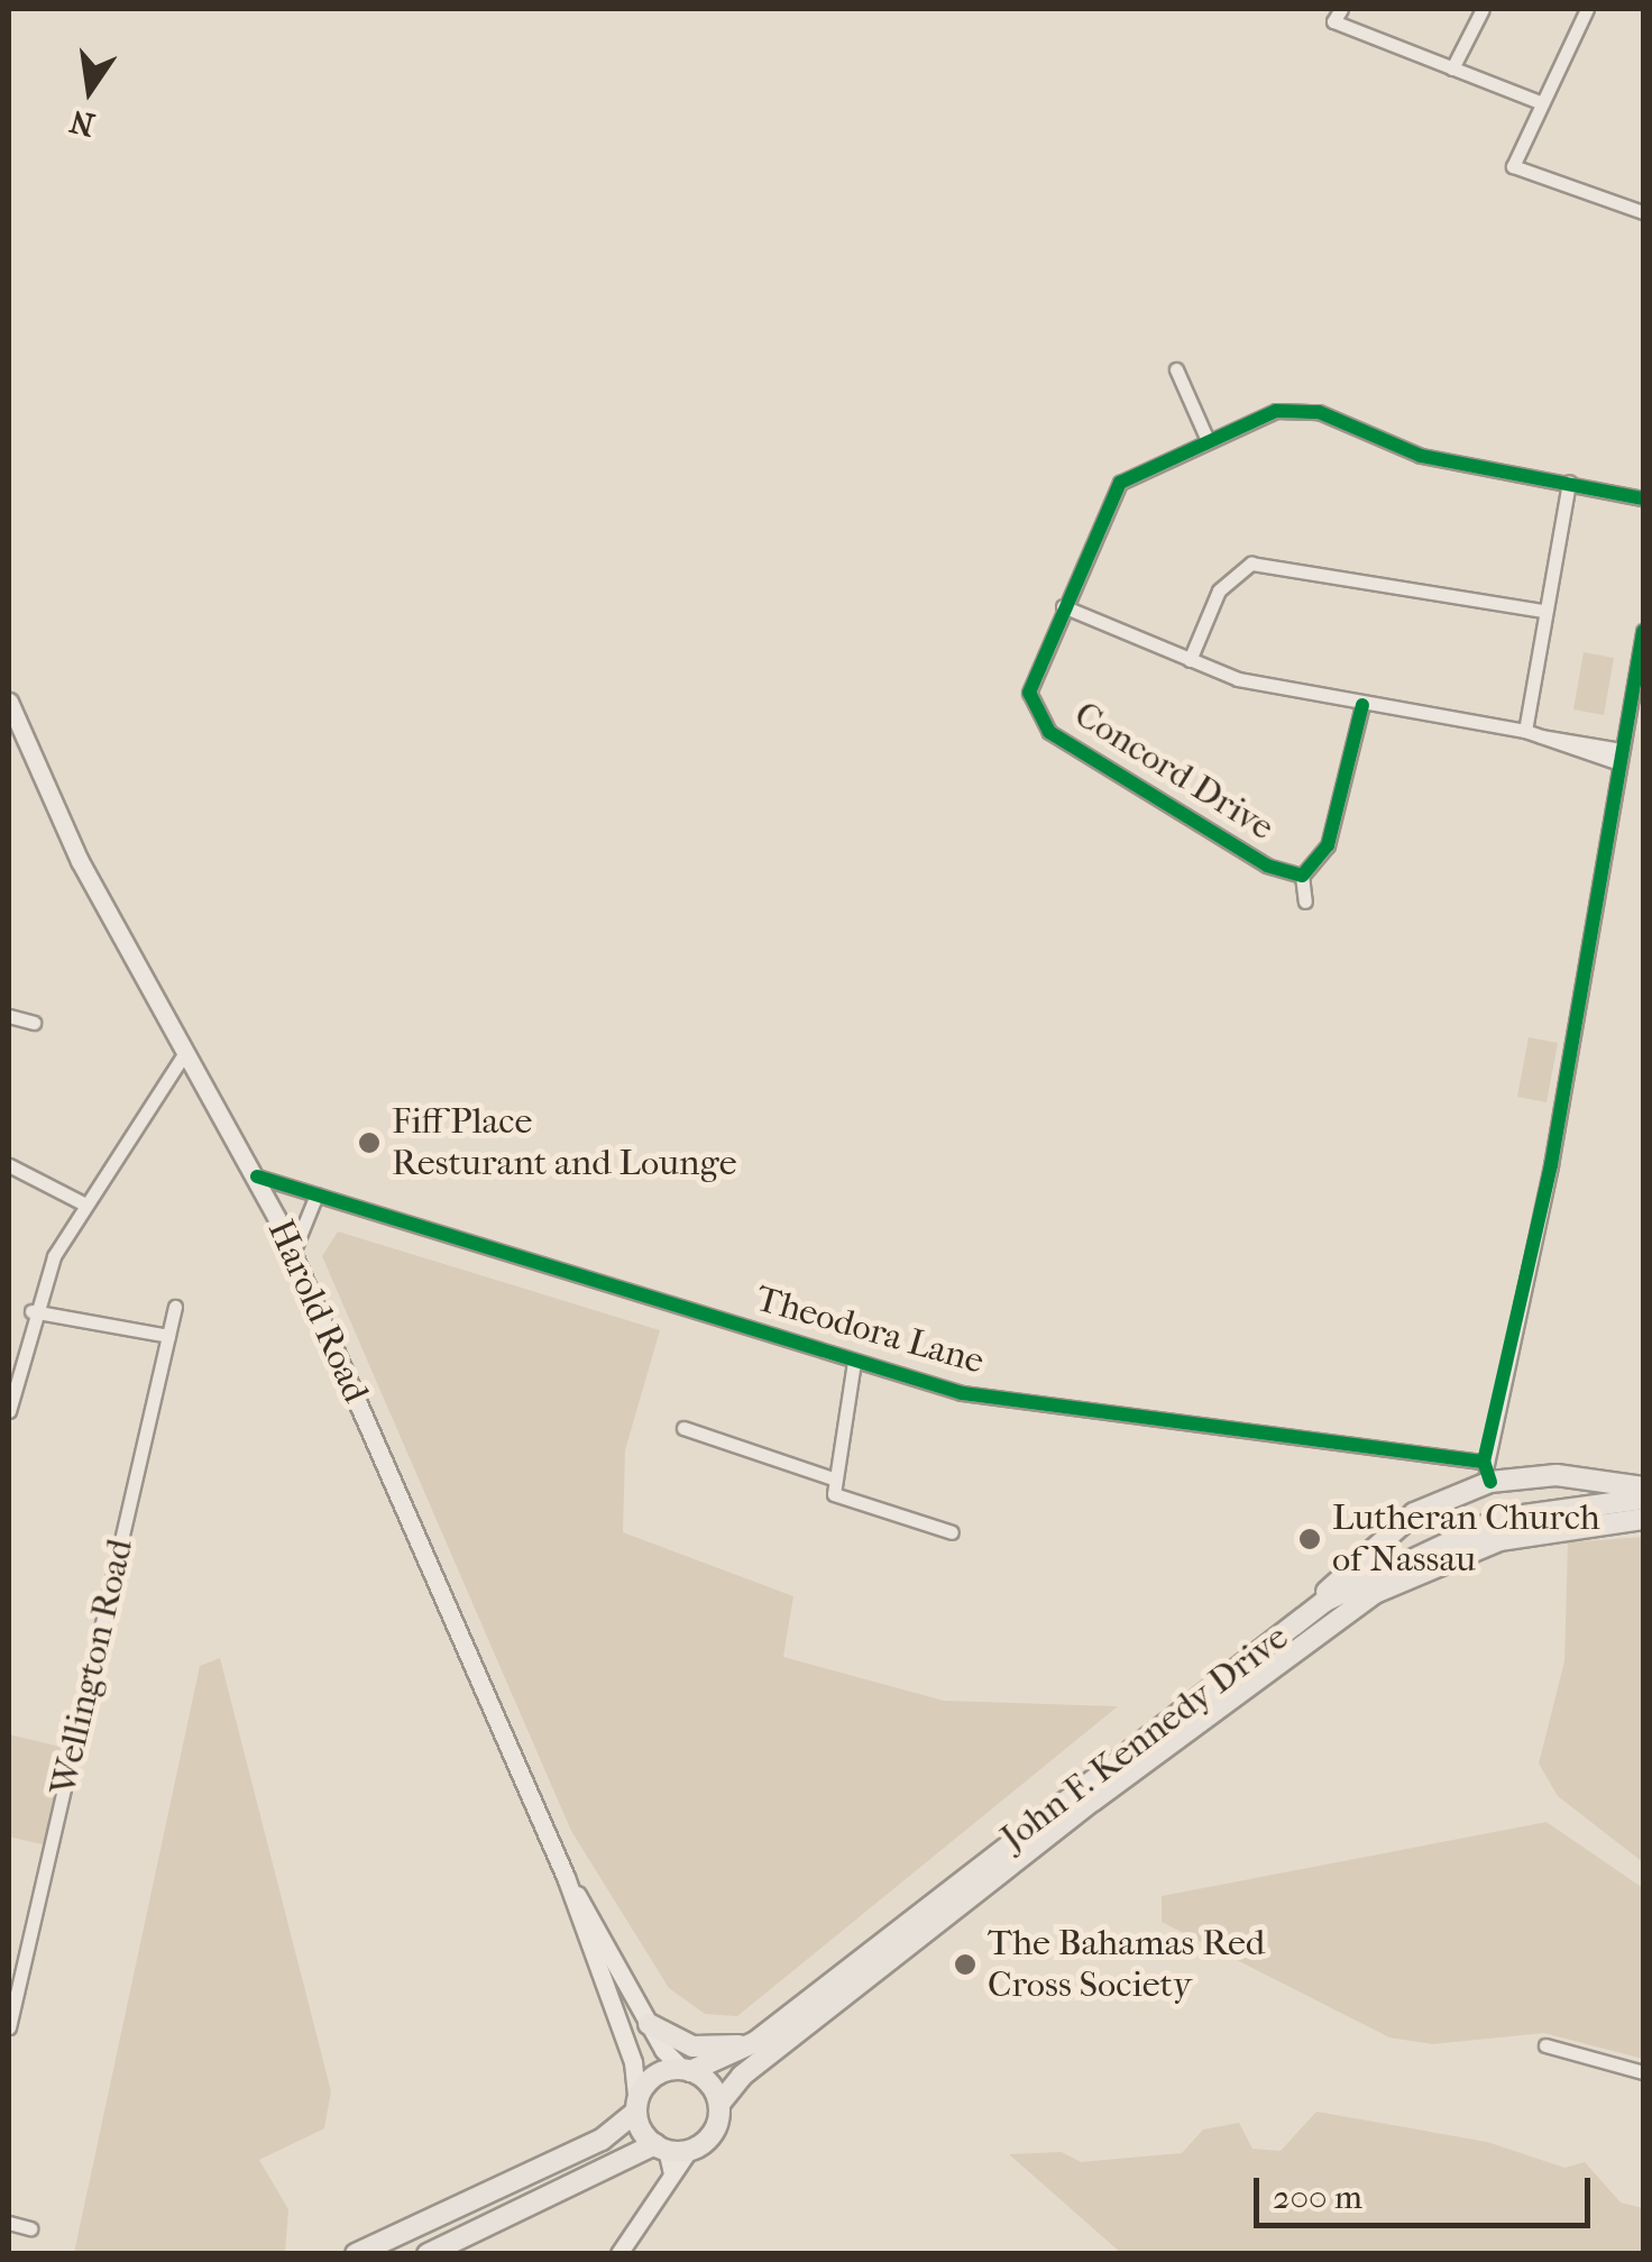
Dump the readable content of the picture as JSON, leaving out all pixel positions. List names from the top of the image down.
{
  "streets": {
    "highway": ["John F. Kennedy Drive"],
    "main road": ["Harold Road"],
    "street": ["Concord Drive", "Theodora Lane", "Wellington Road"]
  },
  "crossings": [
    ["Harold Road", "Theodora Lane"],
    ["Harold Road", "John F. Kennedy Drive"]
  ],
  "places": ["Fiff Place Resturant and Lounge", "Lutheran Church of Nassau", "The Bahamas Red Cross Society"],
  "scale_bar": "200 m",
  "north": "bottom"
}
